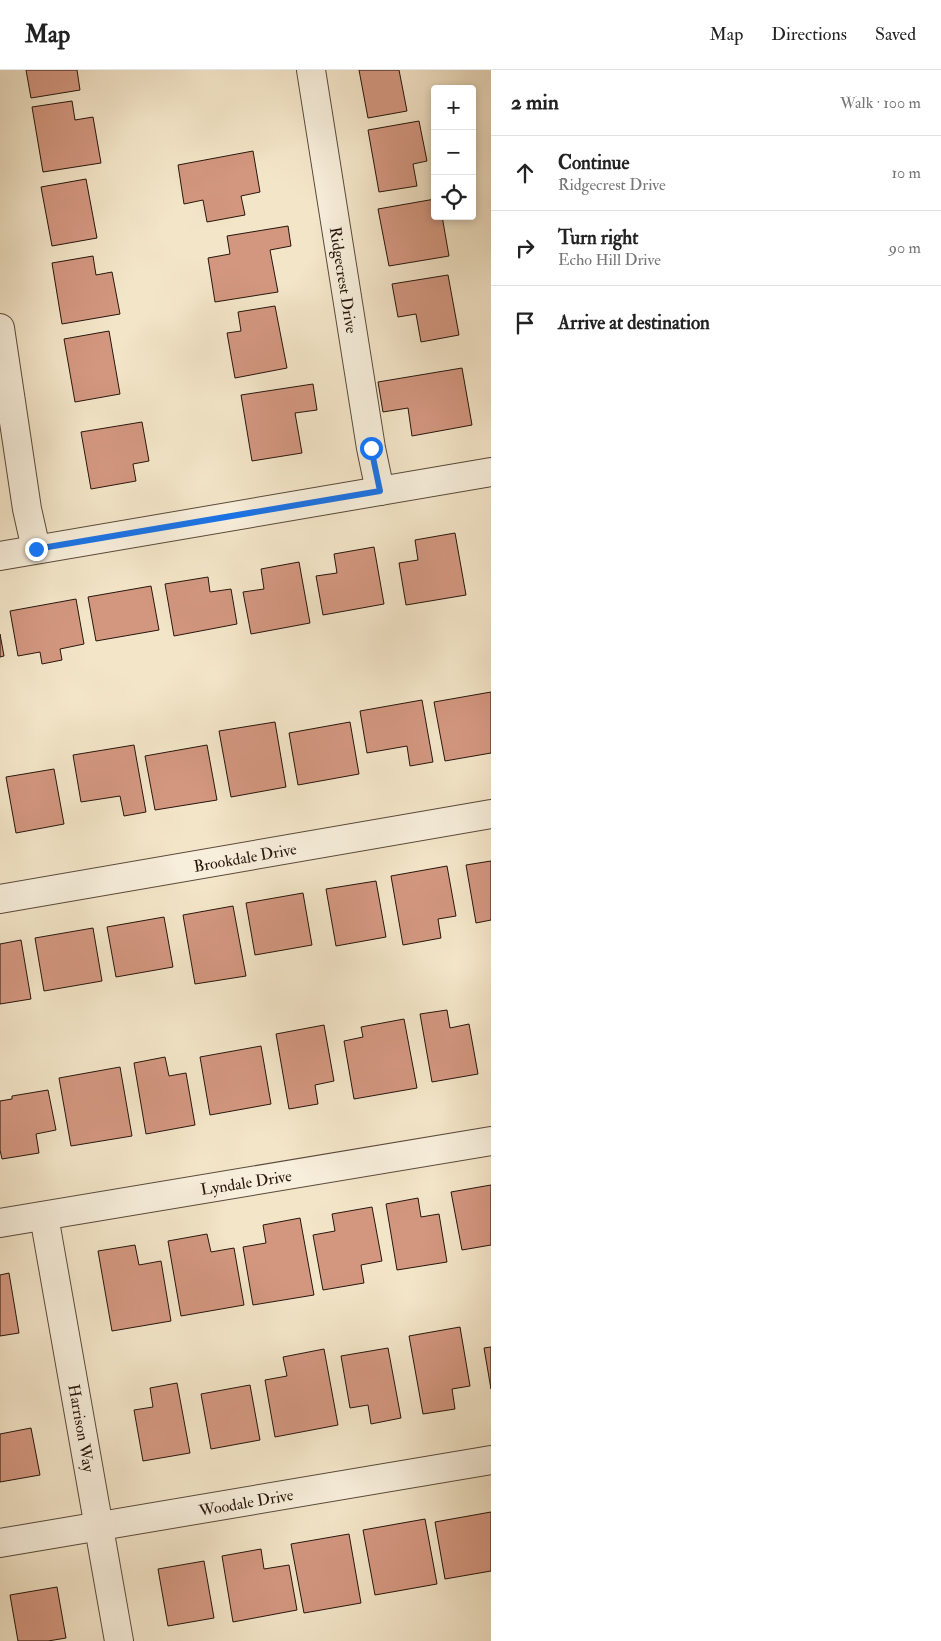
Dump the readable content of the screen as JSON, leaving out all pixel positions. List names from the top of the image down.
{
  "streets": {
    "street": [
      "Ridgecrest Drive",
      "Brookdale Drive",
      "Lyndale Drive",
      "Harrison Way",
      "Woodale Drive"
    ]
  },
  "crossings": [
    ["Lyndale Drive", "Harrison Way"],
    ["Harrison Way", "Woodale Drive"]
  ],
  "page": {
    "header": "Map",
    "nav": ["Map", "Directions", "Saved"],
    "heading": ["2 min", "Walk · 100 m"],
    "map_buttons": ["+", "−"],
    "list": [
      ["Continue", "Ridgecrest Drive", "10 m"],
      ["Turn right", "Echo Hill Drive", "90 m"],
      "Arrive at destination"
    ]
  }
}
